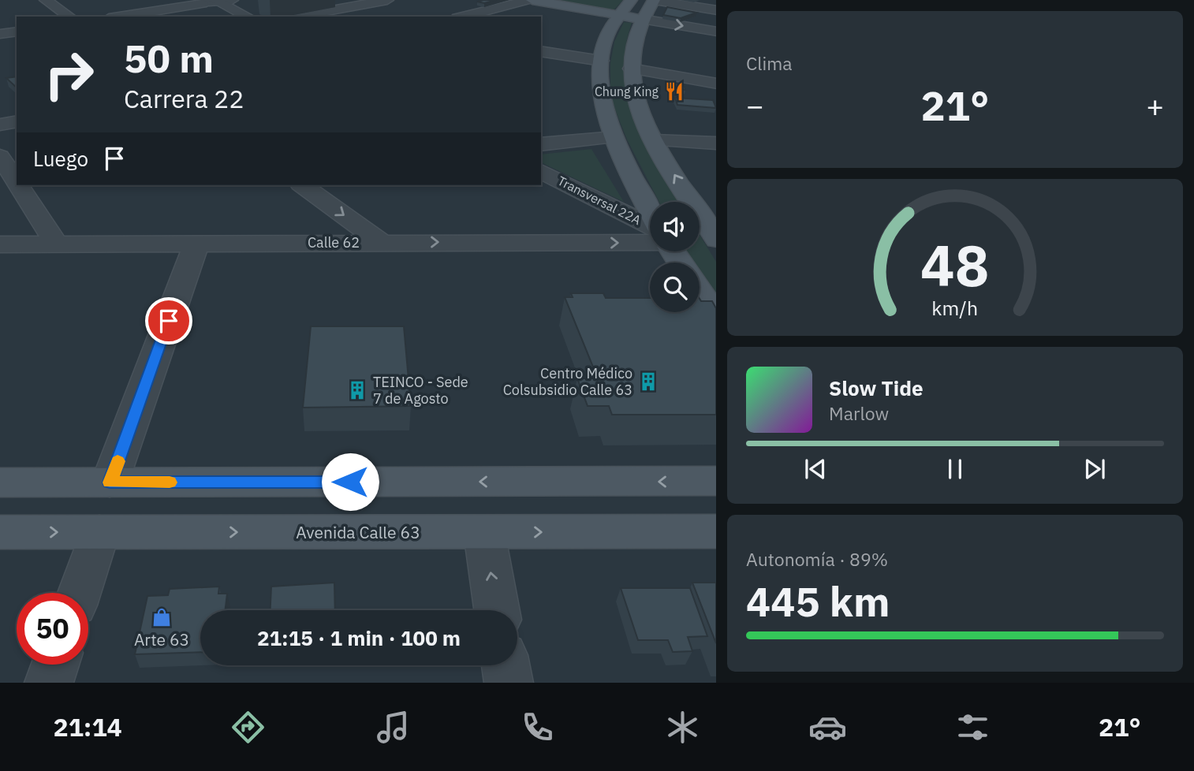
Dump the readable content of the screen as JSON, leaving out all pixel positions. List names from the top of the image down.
{
  "streets": {
    "main road": ["Avenida Calle 63"],
    "street": ["Transversal 22A", "Calle 62"]
  },
  "places": {
    "restaurant": ["Chung King"],
    "building": ["Centro Médico Colsubsidio Calle 63", "TEINCO - Sede 7 de Agosto"],
    "shop": ["Arte 63"]
  },
  "page": {
    "tile": [
      "Clima",
      ["Autonomía · 89%", "445 km"]
    ],
    "turn": ["50 m", "Carrera 22"],
    "heat": ["−", "21°", "+"],
    "then": "Luego",
    "song": ["Slow Tide", "Marlow"],
    "limit": "50",
    "trip": "21:15 · 1 min · 100 m",
    "tabs": ["21:14", "21°"],
    "gauge": ["48", "km/h"]
  }
}
